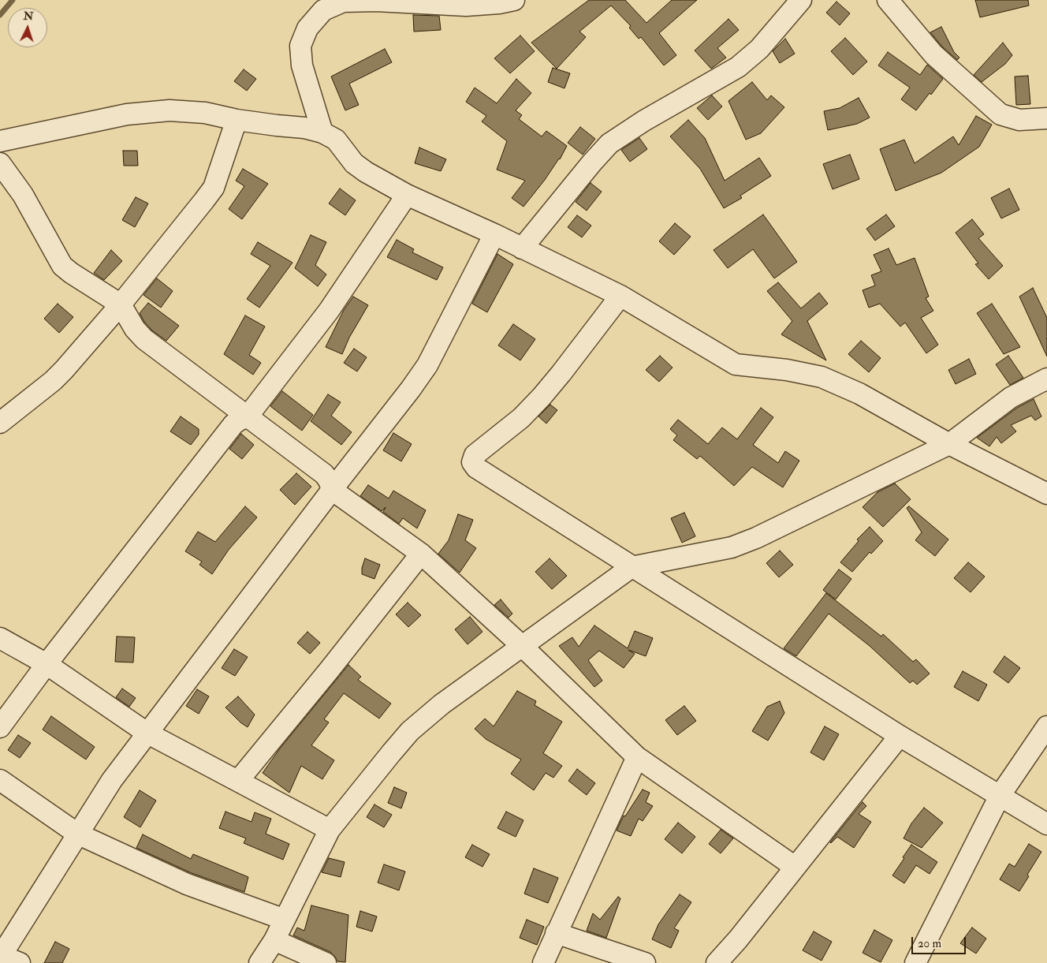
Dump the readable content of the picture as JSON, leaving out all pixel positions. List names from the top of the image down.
{
  "scale_bar": "20 m",
  "north": "top"
}
